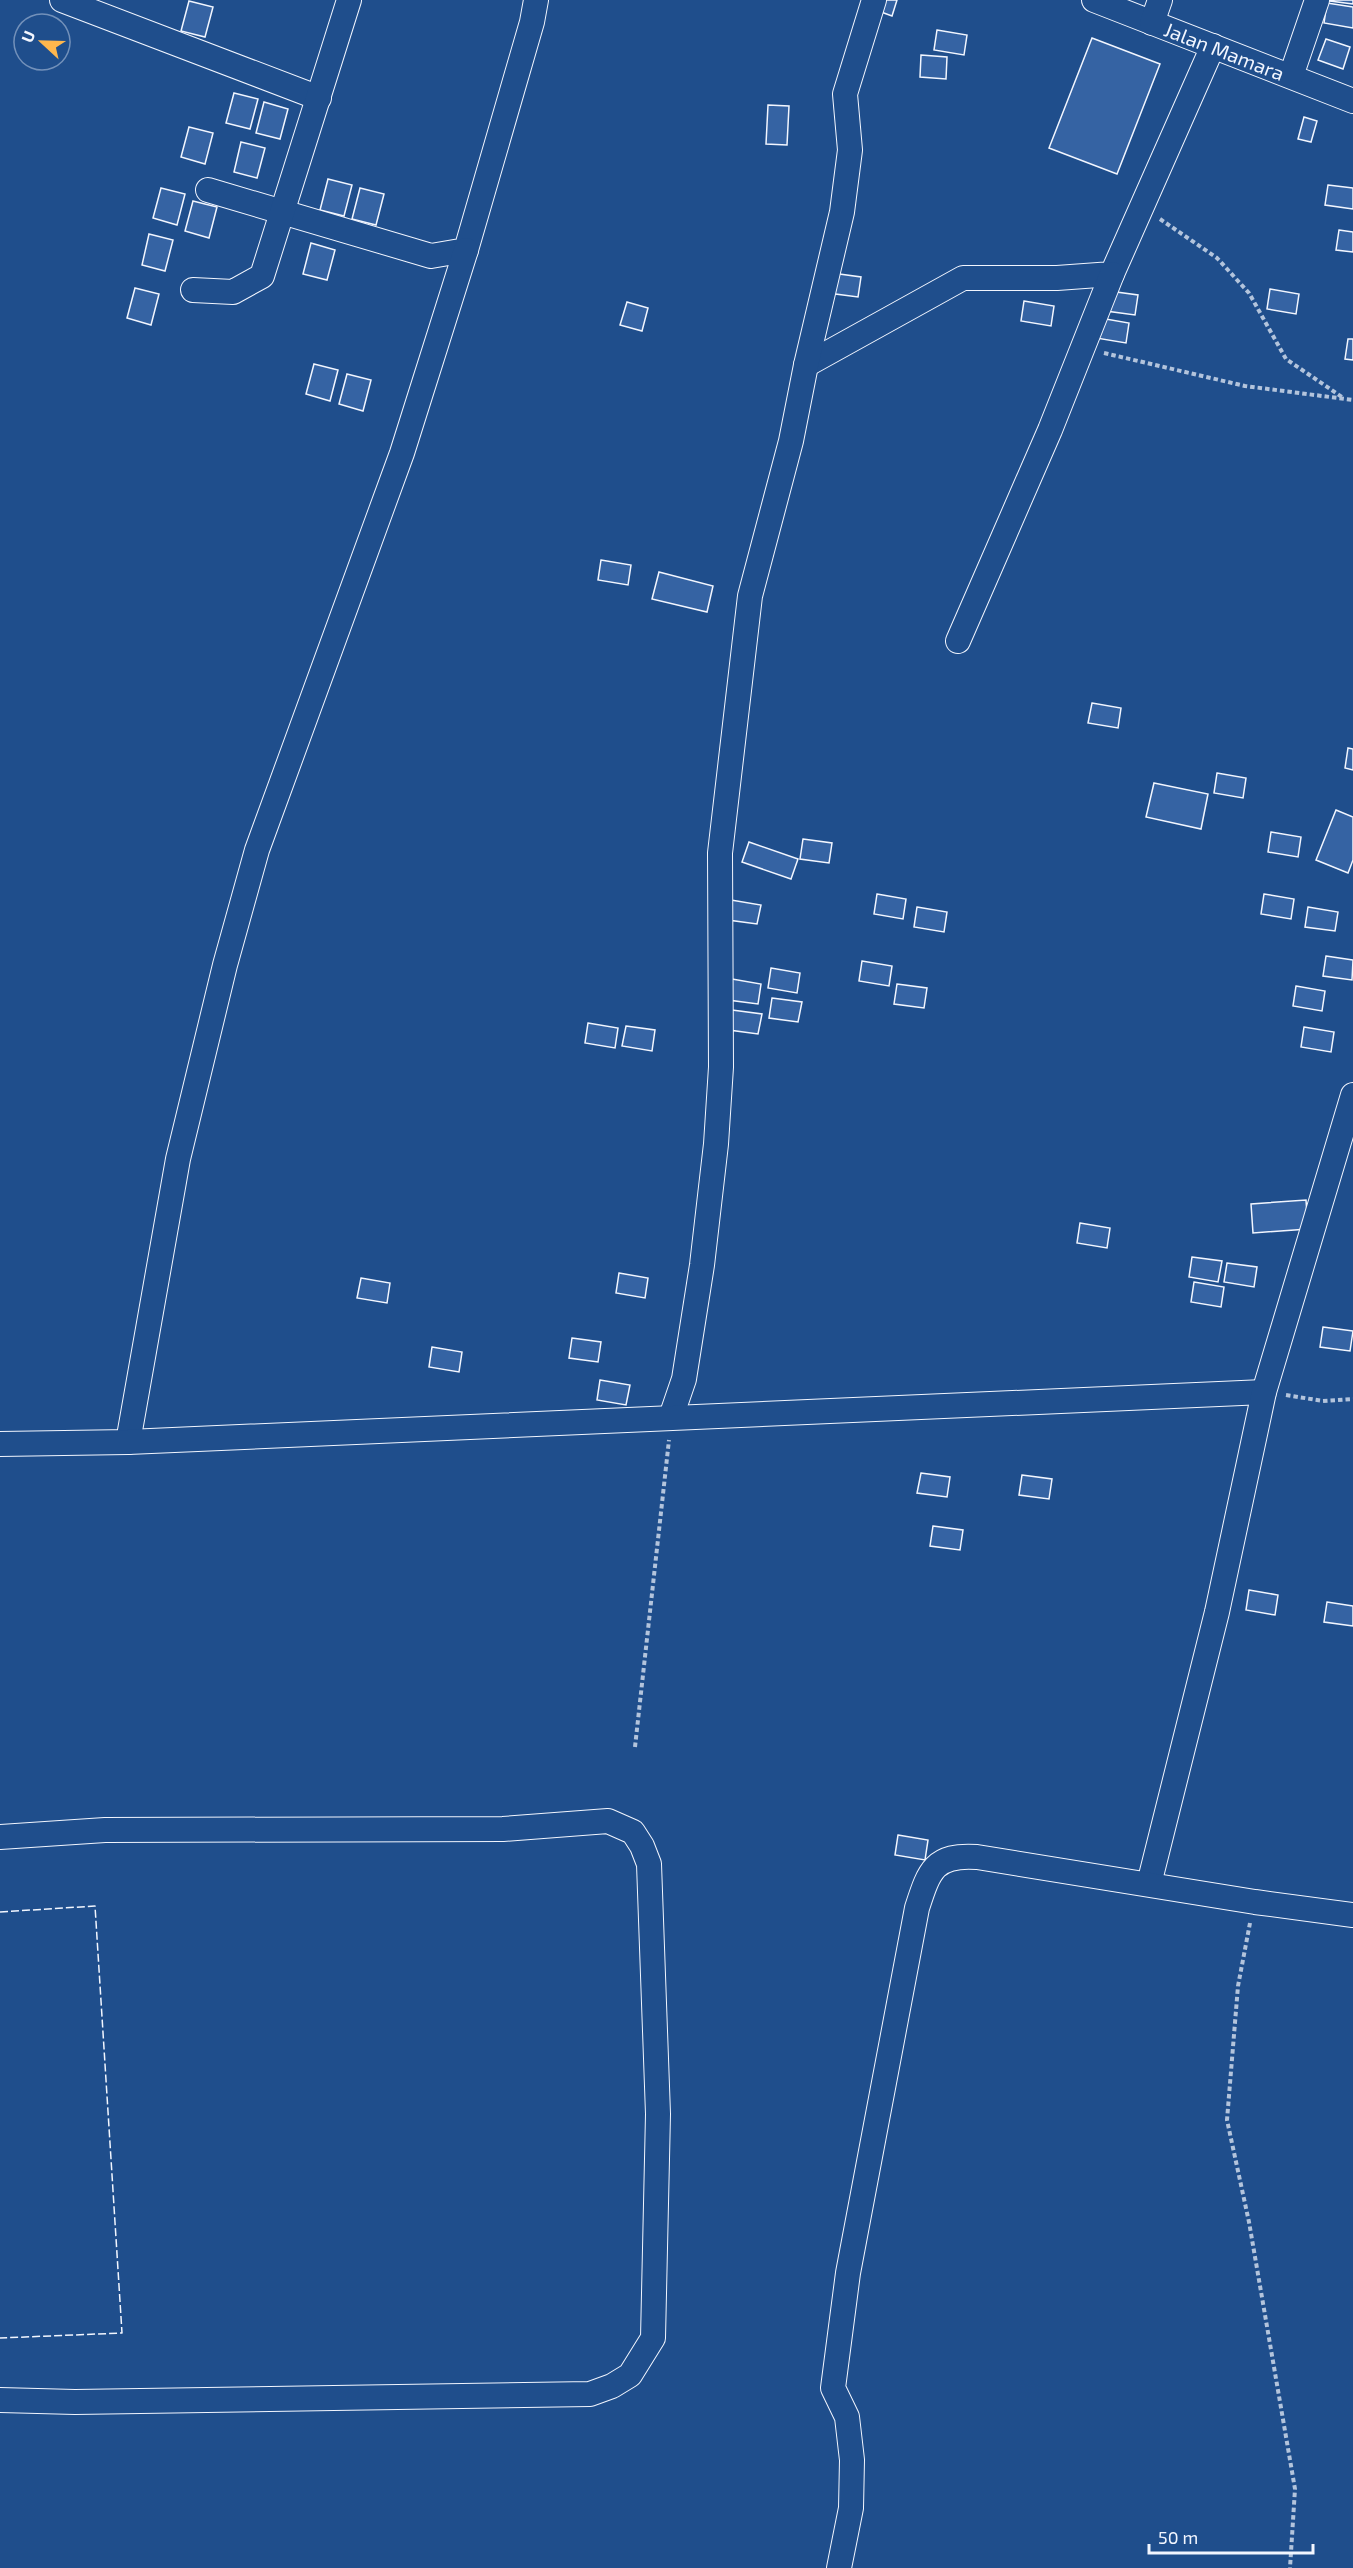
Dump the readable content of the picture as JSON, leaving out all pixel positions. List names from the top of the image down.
{
  "streets": {
    "street": ["Jalan Mamara"]
  },
  "scale_bar": "50 m",
  "north": "left"
}
